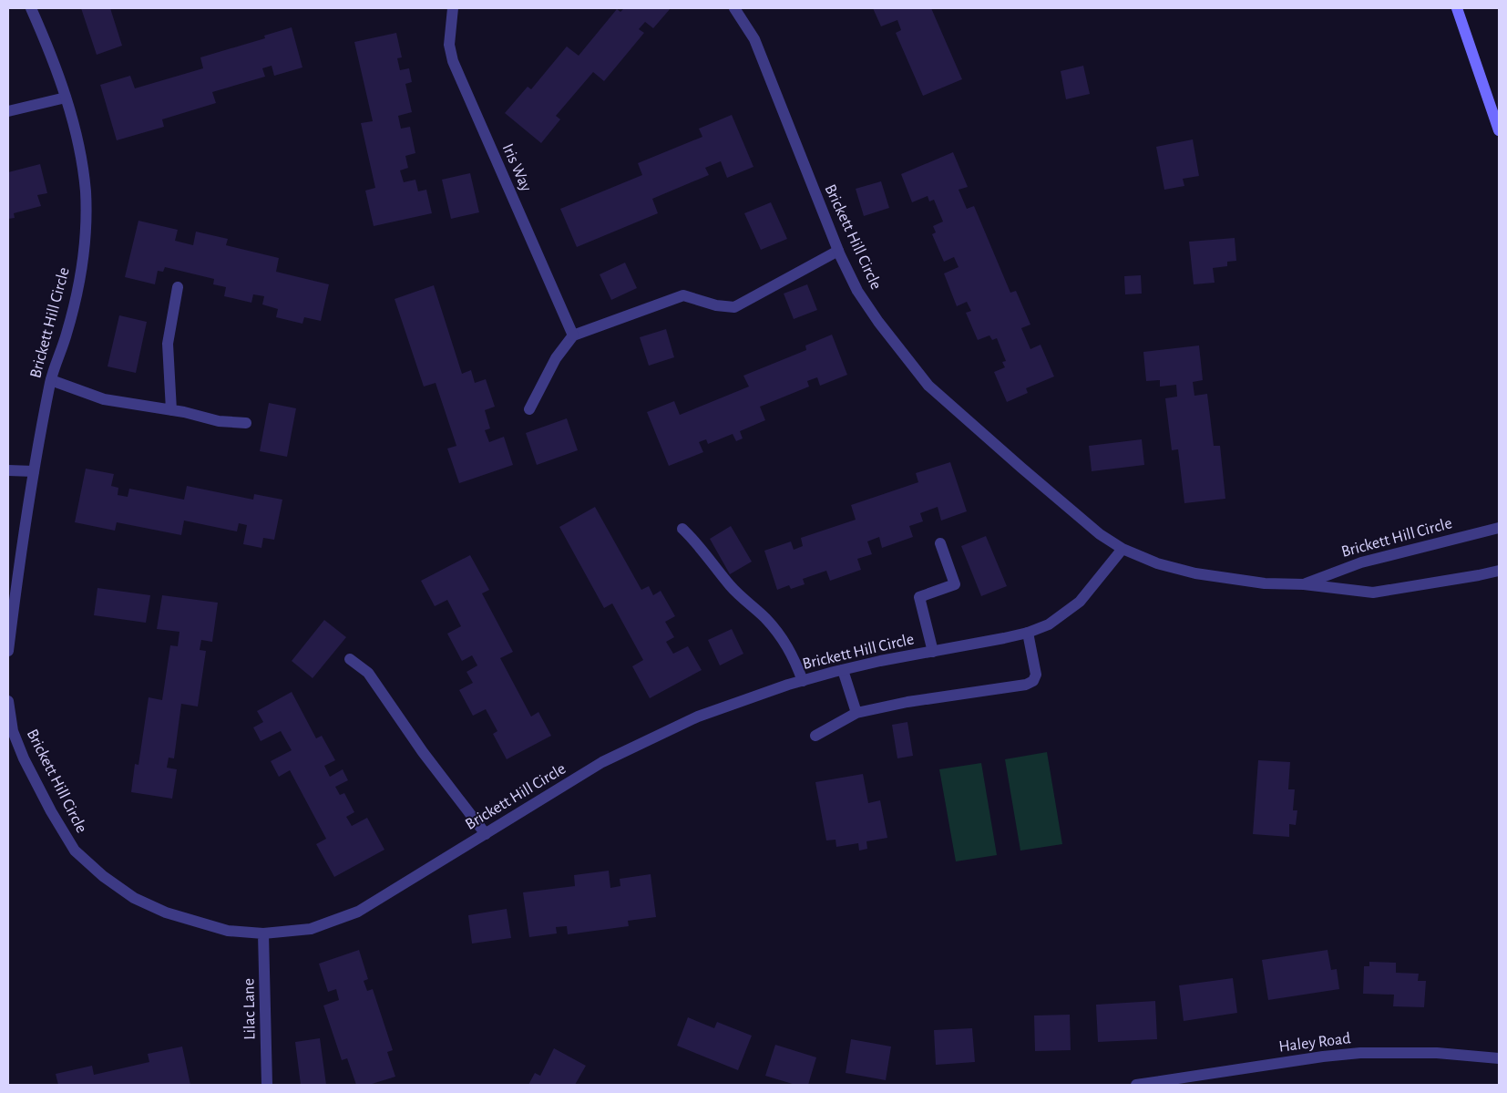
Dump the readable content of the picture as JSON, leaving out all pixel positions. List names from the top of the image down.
{
  "streets": {
    "street": [
      "Iris Way",
      "Brickett Hill Circle",
      "Lilac Lane",
      "Haley Road"
    ]
  },
  "crossings": [
    ["Brickett Hill Circle", "Lilac Lane"]
  ]
}
